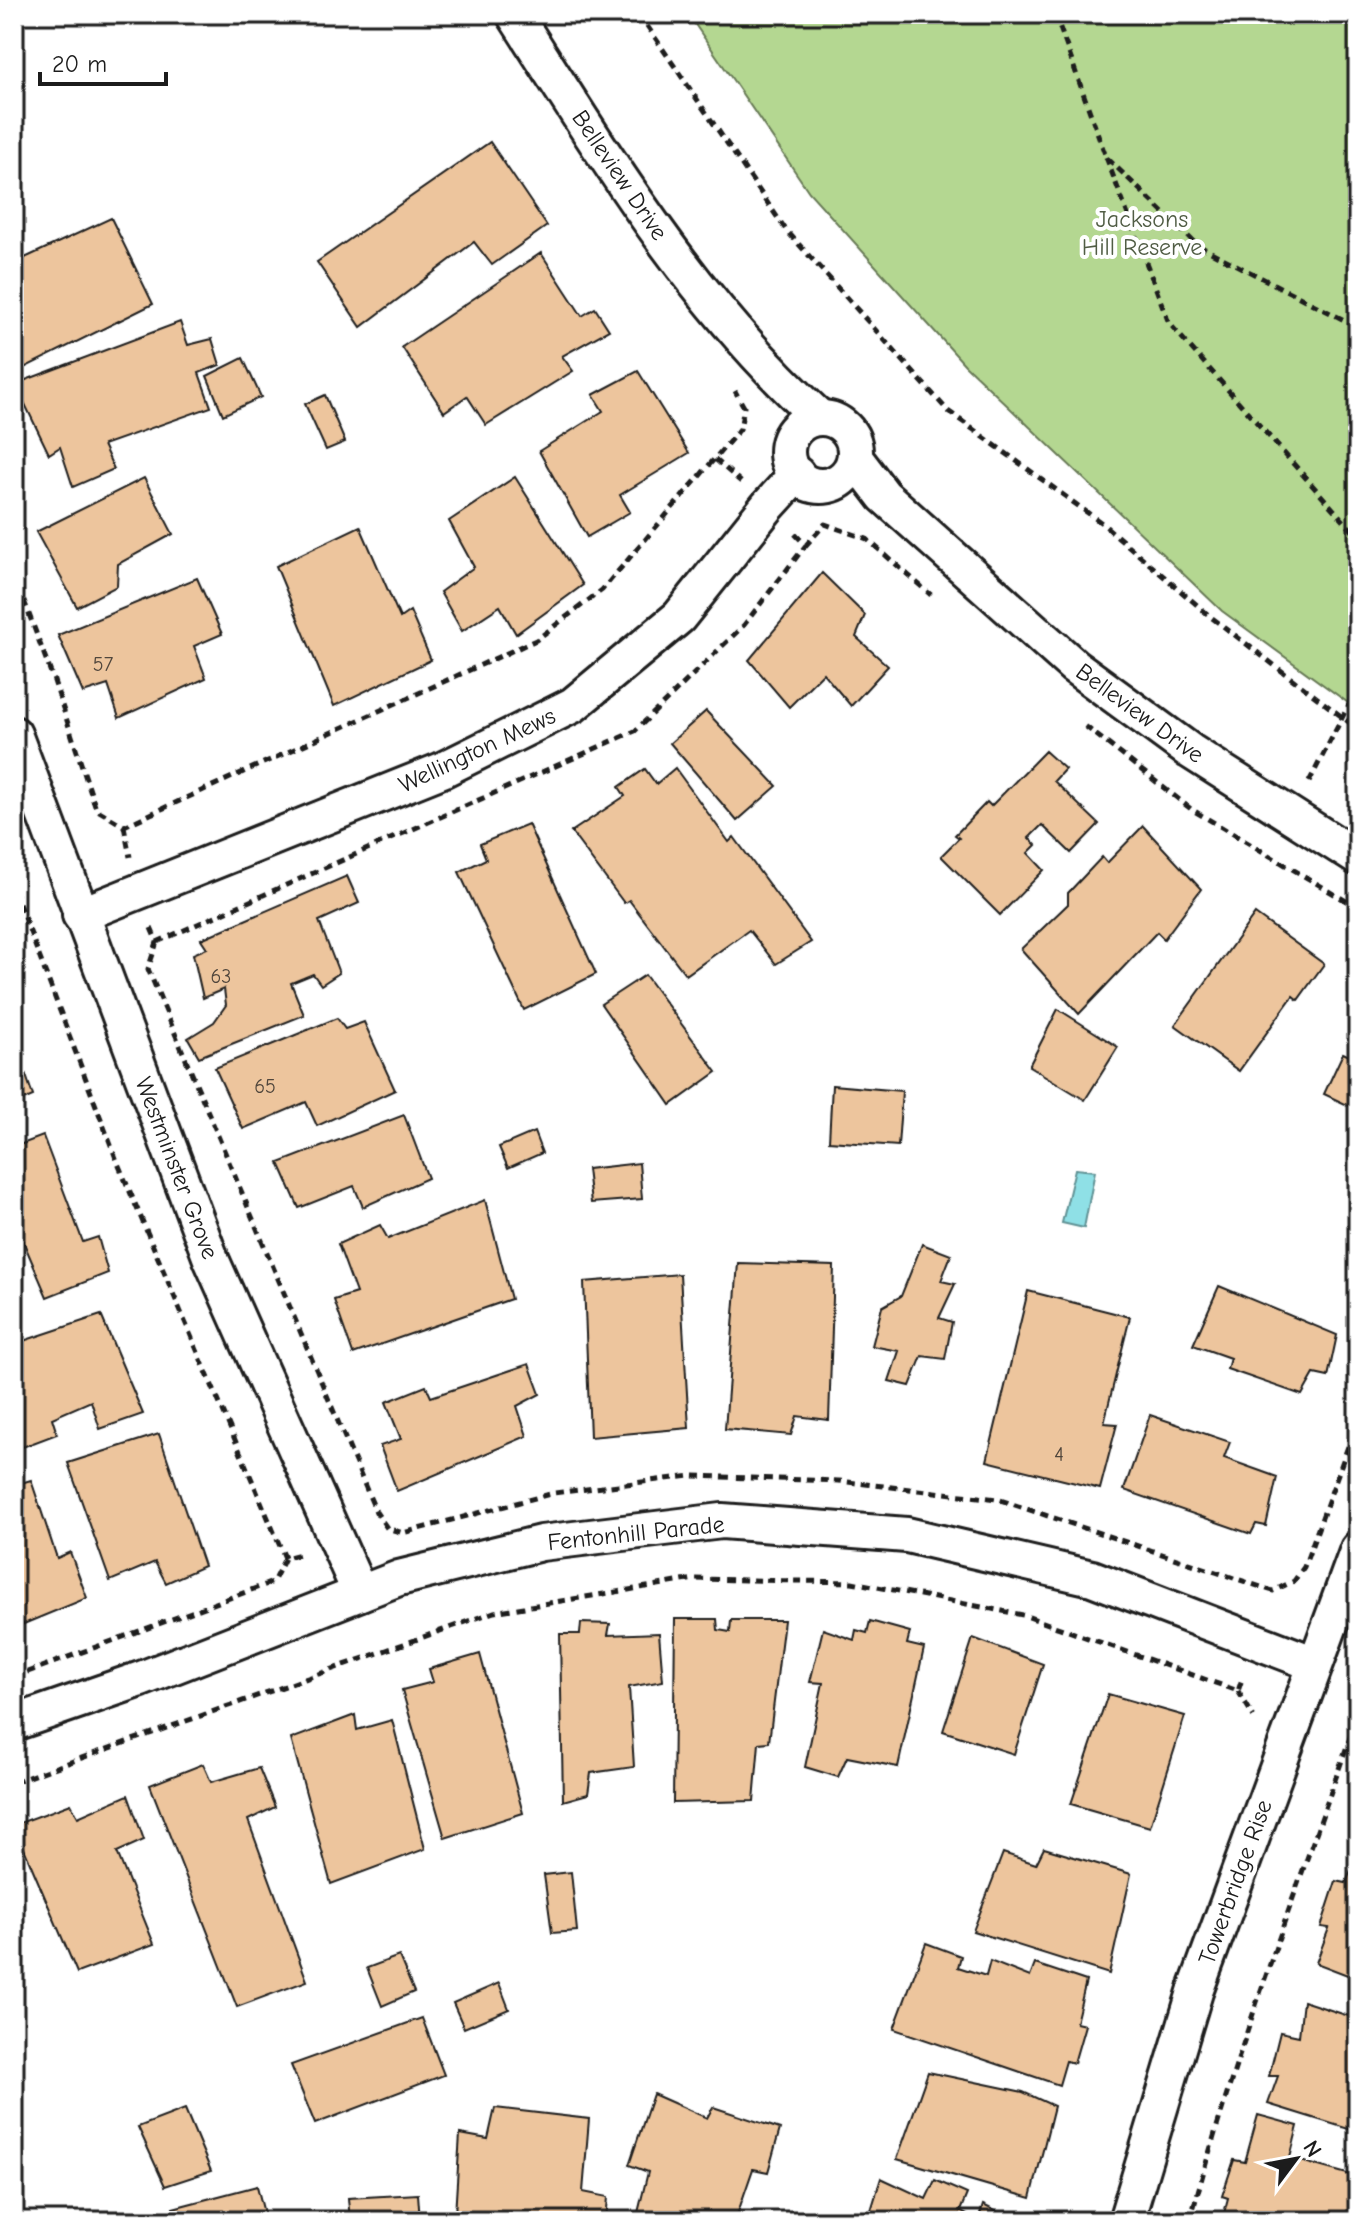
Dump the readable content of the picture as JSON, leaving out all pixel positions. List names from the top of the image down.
{
  "streets": {
    "street": [
      "Belleview Drive",
      "Wellington Mews",
      "Westminster Grove",
      "Fentonhill Parade",
      "Towerbridge Rise"
    ]
  },
  "crossings": [
    ["Belleview Drive", "Wellington Mews"],
    ["Wellington Mews", "Westminster Grove"],
    ["Westminster Grove", "Fentonhill Parade"],
    ["Fentonhill Parade", "Towerbridge Rise"]
  ],
  "parks": ["Jacksons Hill Reserve"],
  "house_numbers": [
    "57",
    "63",
    "65",
    "4"
  ],
  "scale_bar": "20 m",
  "north": "top right"
}
